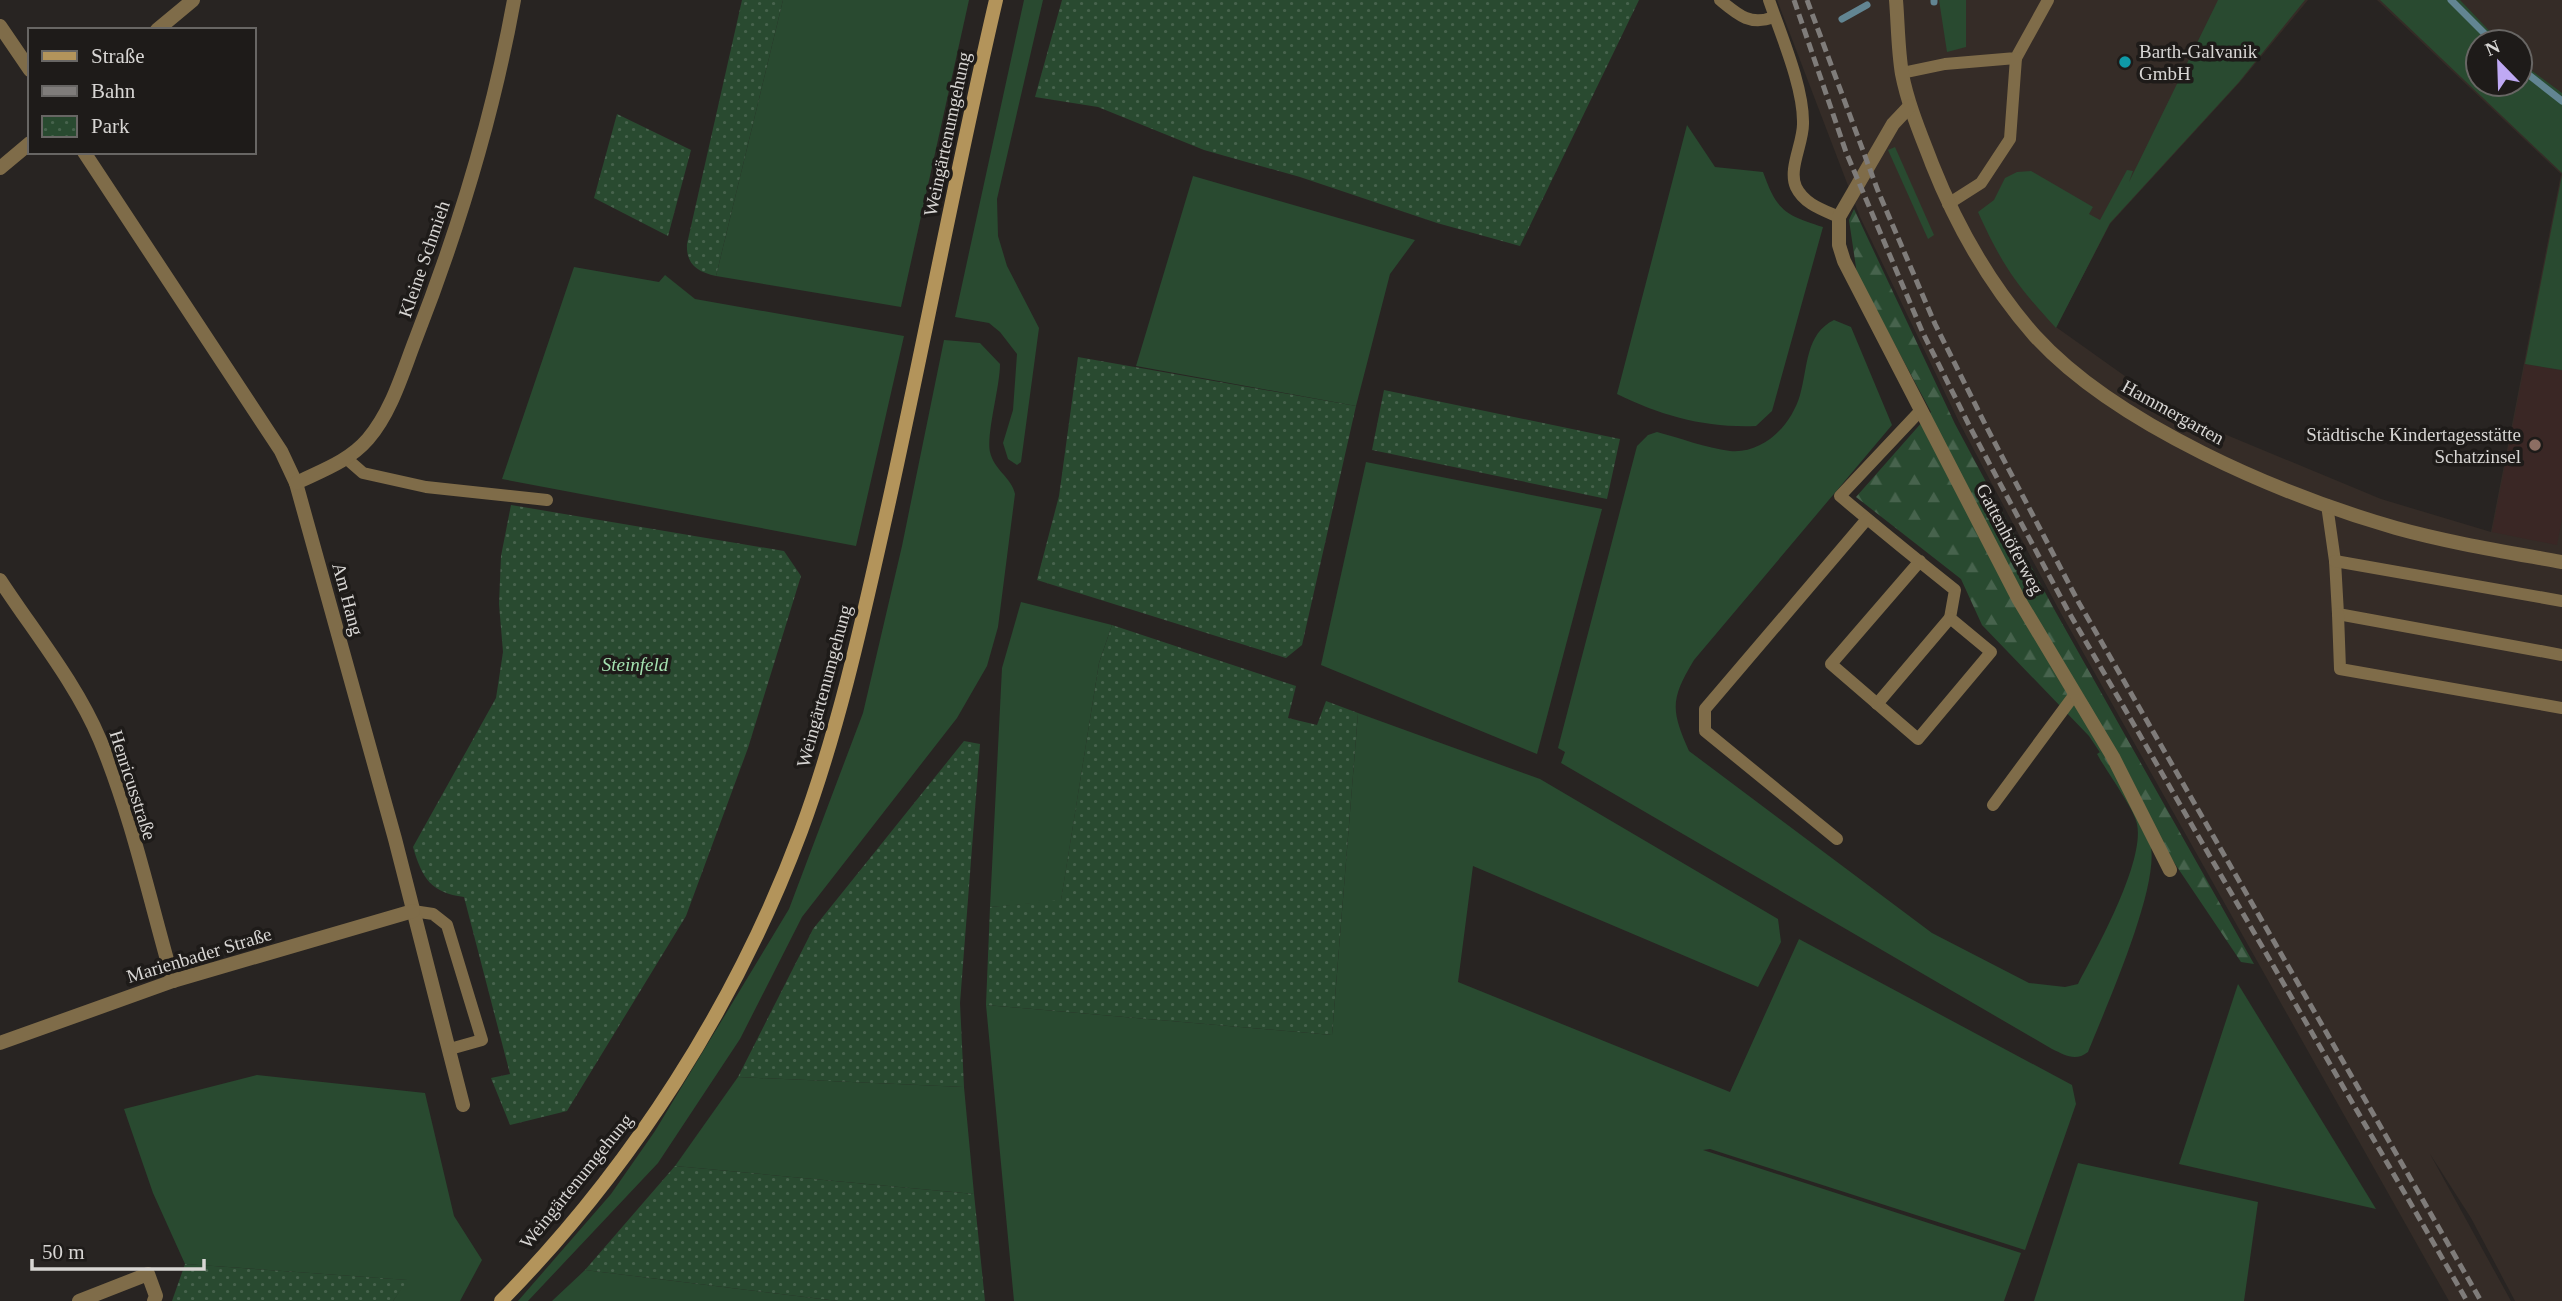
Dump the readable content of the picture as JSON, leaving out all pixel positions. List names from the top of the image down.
{
  "streets": {
    "main road": ["Weingärtenumgehung"],
    "street": [
      "Kleine Schmieh",
      "Hammergarten",
      "Gattenhöferweg",
      "Am Hang",
      "Henricusstraße",
      "Marienbader Straße"
    ]
  },
  "crossings": [
    ["Kleine Schmieh", "Am Hang"],
    ["Am Hang", "Marienbader Straße"],
    ["Henricusstraße", "Marienbader Straße"]
  ],
  "parks": ["Steinfeld"],
  "places": ["Barth-Galvanik GmbH", "Städtische Kindertagesstätte Schatzinsel"],
  "legend": ["Straße", "Bahn", "Park"],
  "scale_bar": "50 m",
  "north": "top left"
}
